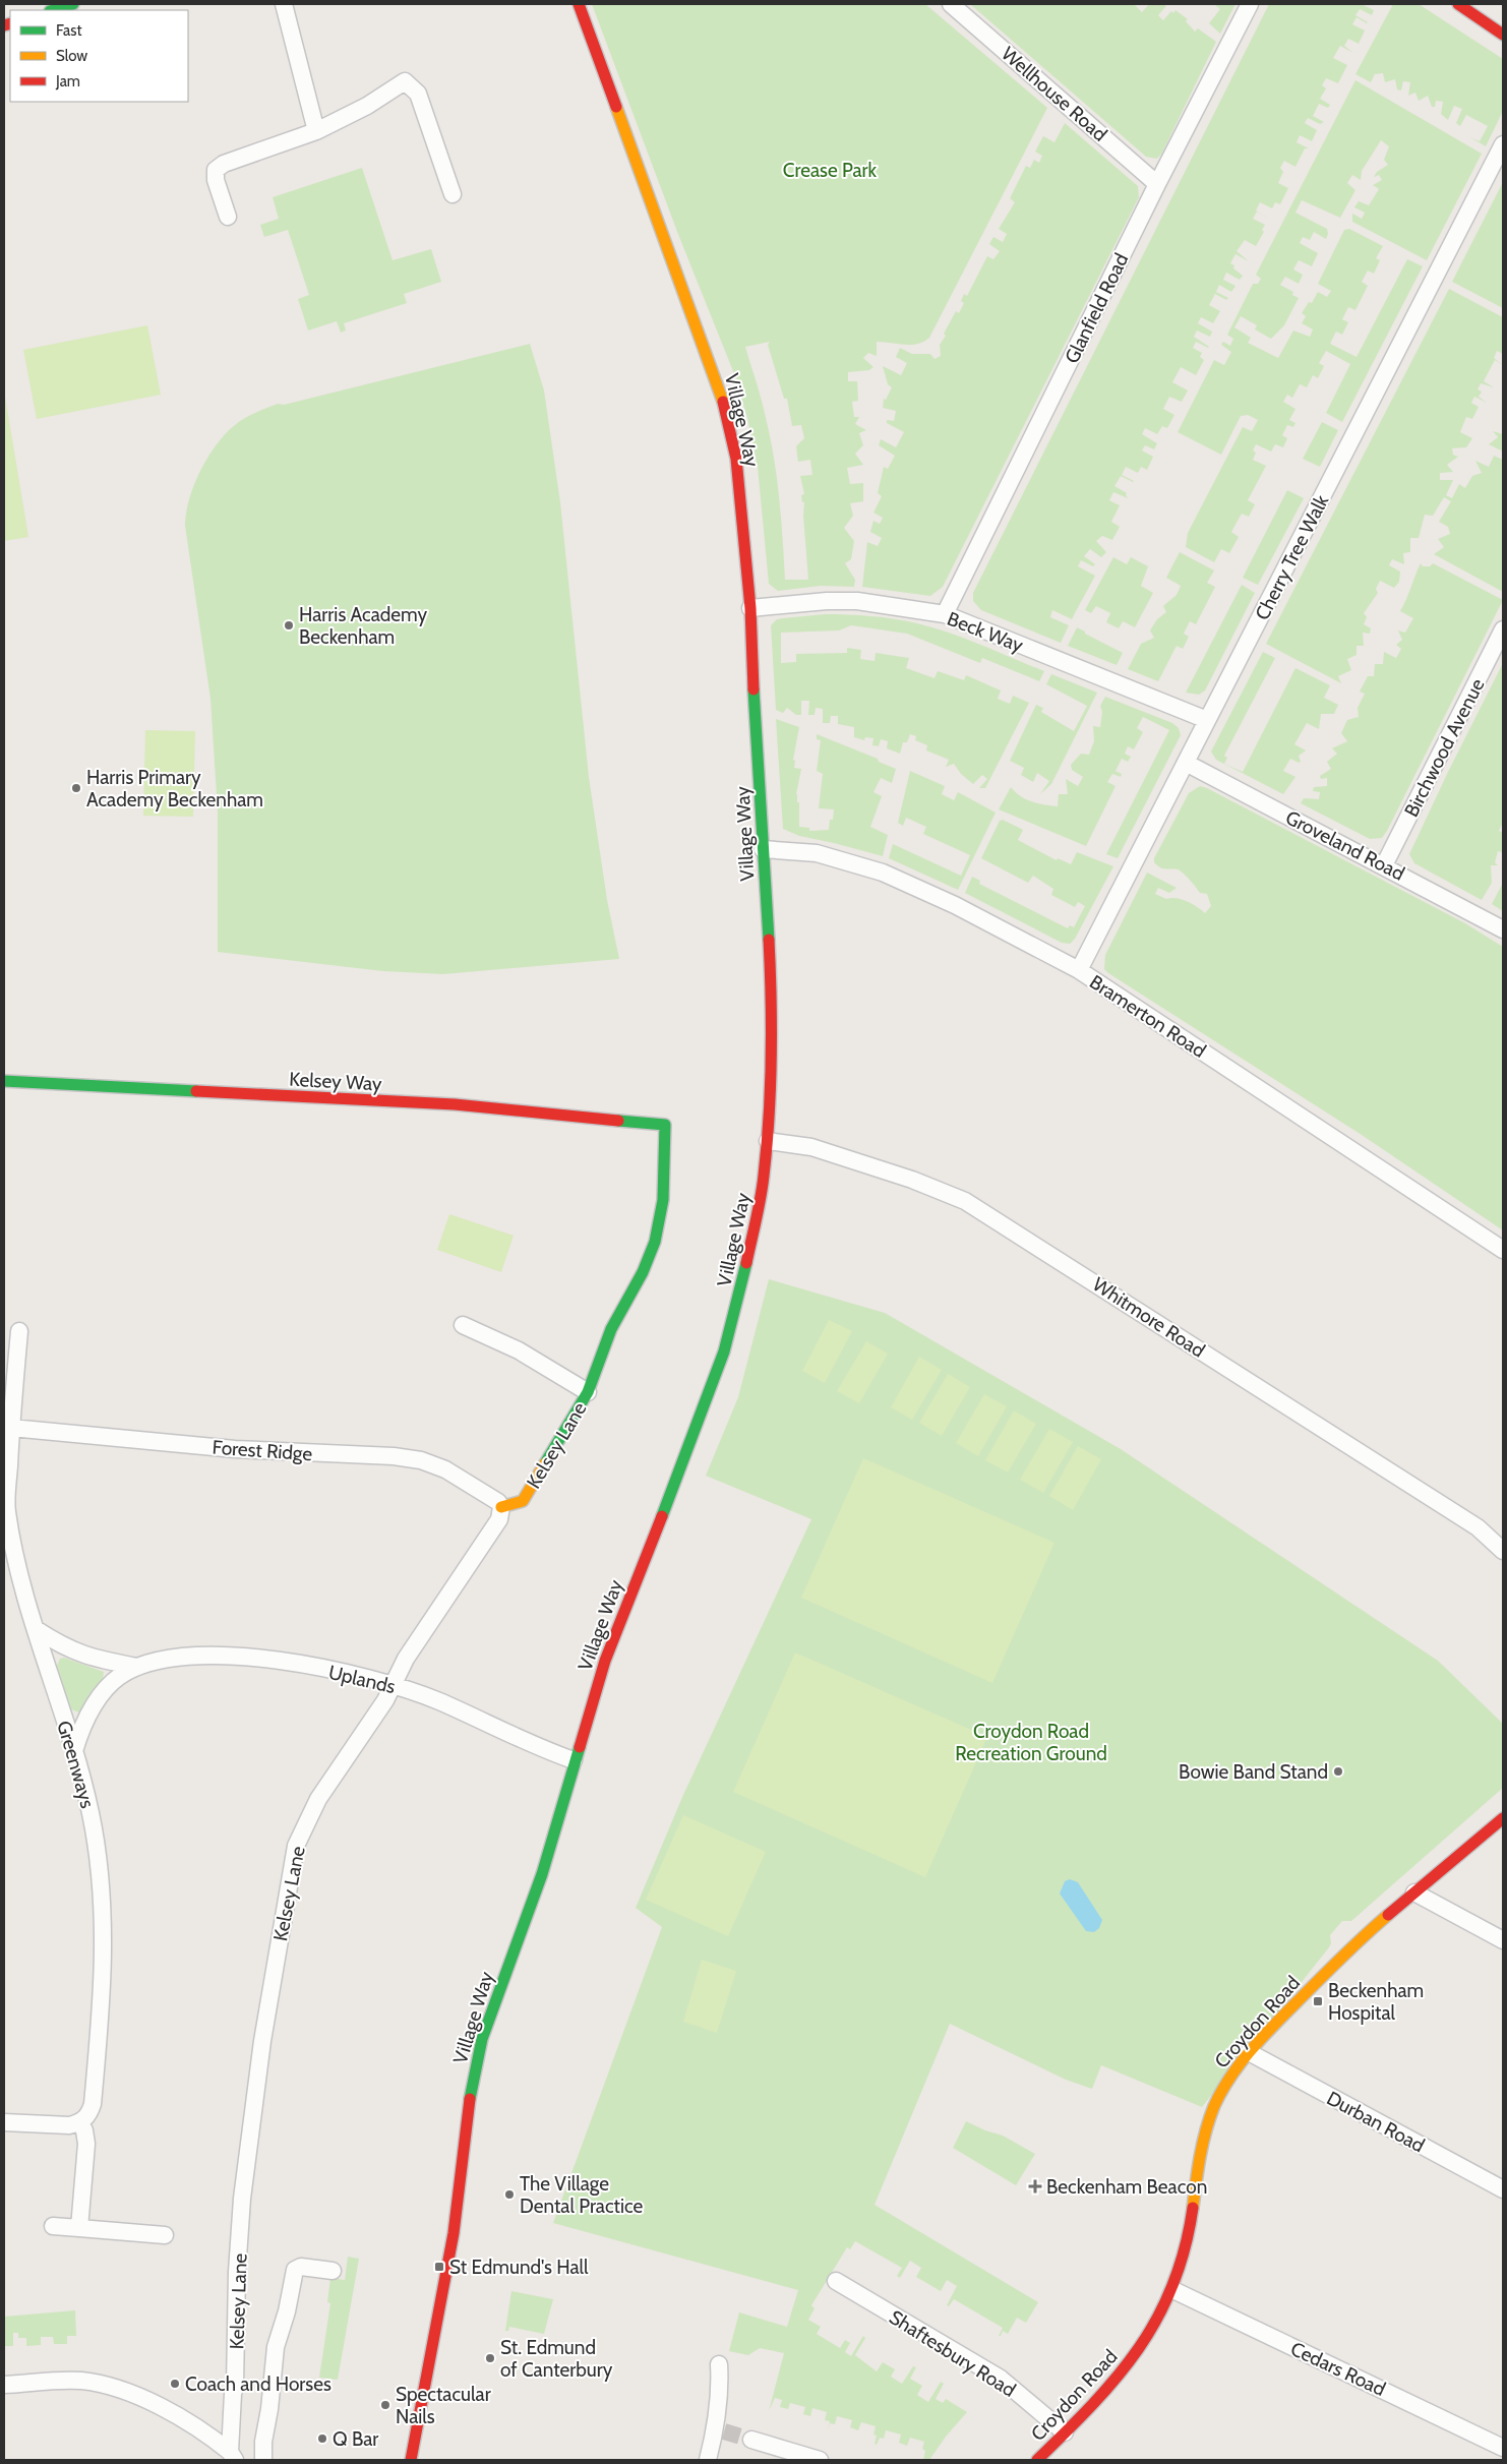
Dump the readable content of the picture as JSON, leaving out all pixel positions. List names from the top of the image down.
{
  "streets": {
    "street": [
      "Wellhouse Road",
      "Glanfield Road",
      "Village Way",
      "Cherry Tree Walk",
      "Beck Way",
      "Birchwood Avenue",
      "Groveland Road",
      "Bramerton Road",
      "Kelsey Way",
      "Whitmore Road",
      "Kelsey Lane",
      "Forest Ridge",
      "Uplands",
      "Greenways",
      "Croydon Road",
      "Durban Road",
      "Shaftesbury Road",
      "Cedars Road"
    ]
  },
  "crossings": [
    ["Wellhouse Road", "Glanfield Road"],
    ["Glanfield Road", "Beck Way"],
    ["Village Way", "Beck Way"],
    ["Village Way", "Bramerton Road"],
    ["Village Way", "Whitmore Road"],
    ["Village Way", "Uplands"],
    ["Cherry Tree Walk", "Beck Way"],
    ["Cherry Tree Walk", "Groveland Road"],
    ["Cherry Tree Walk", "Bramerton Road"],
    ["Birchwood Avenue", "Groveland Road"],
    ["Kelsey Way", "Kelsey Lane"],
    ["Kelsey Lane", "Forest Ridge"],
    ["Kelsey Lane", "Uplands"],
    ["Forest Ridge", "Greenways"],
    ["Uplands", "Greenways"],
    ["Croydon Road", "Durban Road"],
    ["Croydon Road", "Shaftesbury Road"],
    ["Croydon Road", "Cedars Road"]
  ],
  "parks": ["Crease Park", "Croydon Road Recreation Ground"],
  "places": {
    "other": [
      "Harris Academy Beckenham",
      "Harris Primary Academy Beckenham",
      "Bowie Band Stand",
      "The Village Dental Practice",
      "St. Edmund of Canterbury",
      "Coach and Horses",
      "Spectacular Nails",
      "Q Bar"
    ],
    "transit": ["Beckenham Hospital", "St Edmund's Hall"],
    "health": ["Beckenham Beacon"]
  },
  "legend": ["Fast", "Slow", "Jam"]
}
